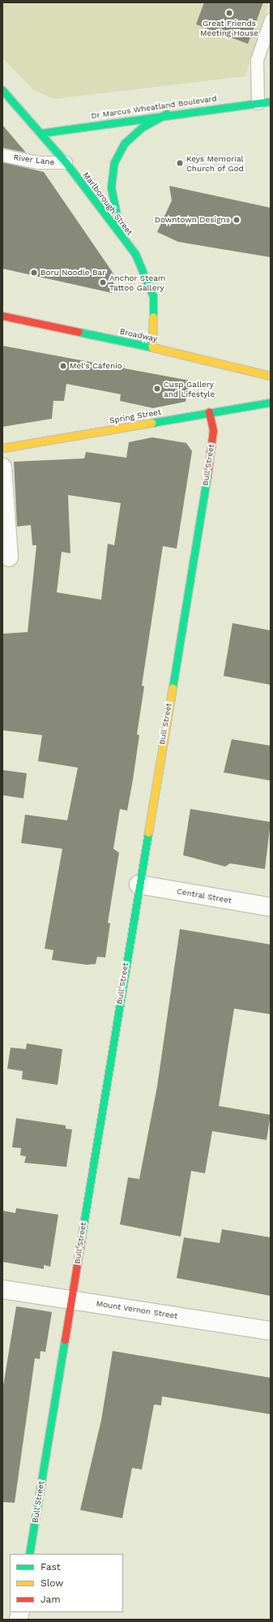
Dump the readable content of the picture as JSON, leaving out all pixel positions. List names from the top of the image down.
{
  "streets": {
    "street": [
      "Dr Marcus Wheatland Boulevard",
      "Marlborough Street",
      "Broadway",
      "Spring Street",
      "Bull Street",
      "Central Street",
      "Mount Vernon Street"
    ],
    "lane": ["River Lane"]
  },
  "crossings": [
    ["Dr Marcus Wheatland Boulevard", "Marlborough Street"],
    ["River Lane", "Marlborough Street"],
    ["Marlborough Street", "Broadway"],
    ["Spring Street", "Bull Street"],
    ["Bull Street", "Central Street"],
    ["Bull Street", "Mount Vernon Street"]
  ],
  "places": [
    "Great Friends Meeting House",
    "Keys Memorial Church of God",
    "Downtown Designs",
    "Boru Noodle Bar",
    "Anchor Steam Tattoo Gallery",
    "Mel's Cafenio",
    "Cusp Gallery and Lifestyle"
  ],
  "legend": ["Fast", "Slow", "Jam"]
}
